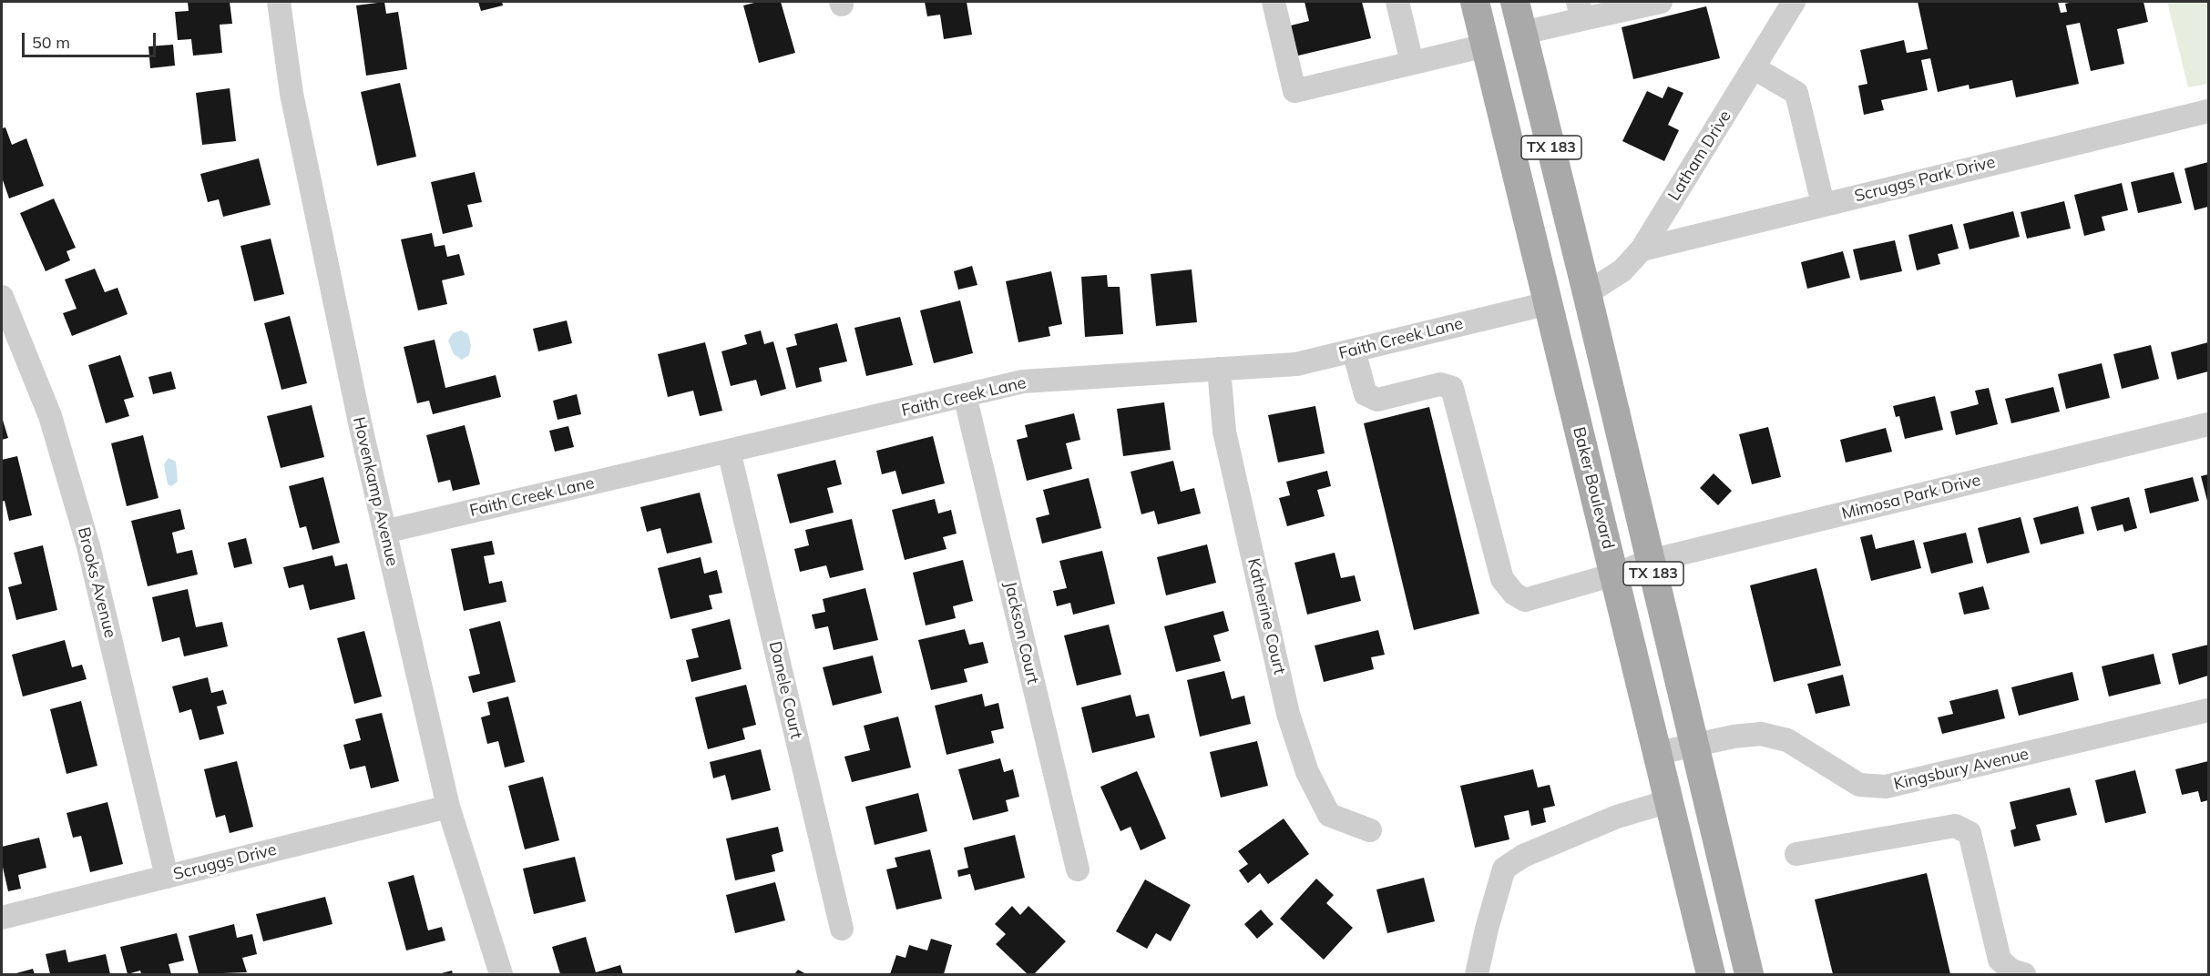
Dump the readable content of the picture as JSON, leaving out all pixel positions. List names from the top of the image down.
{
  "streets": {
    "main road": ["TX 183", "Baker Boulevard"],
    "street": [
      "Latham Drive",
      "Scruggs Park Drive",
      "Faith Creek Lane",
      "Hovenkamp Avenue",
      "Mimosa Park Drive",
      "Brooks Avenue",
      "Katherine Court",
      "Jackson Court",
      "Danele Court",
      "Kingsbury Avenue",
      "Scruggs Drive"
    ]
  },
  "crossings": [
    ["TX 183", "Latham Drive"],
    ["TX 183", "Mimosa Park Drive"],
    ["TX 183", "Kingsbury Avenue"],
    ["Latham Drive", "Scruggs Park Drive"],
    ["Faith Creek Lane", "Baker Boulevard"],
    ["Faith Creek Lane", "Hovenkamp Avenue"],
    ["Faith Creek Lane", "Mimosa Park Drive"],
    ["Faith Creek Lane", "Katherine Court"],
    ["Faith Creek Lane", "Jackson Court"],
    ["Faith Creek Lane", "Danele Court"],
    ["Baker Boulevard", "Mimosa Park Drive"],
    ["Baker Boulevard", "Kingsbury Avenue"],
    ["Hovenkamp Avenue", "Scruggs Drive"],
    ["Brooks Avenue", "Scruggs Drive"]
  ],
  "scale_bar": "50 m"
}
